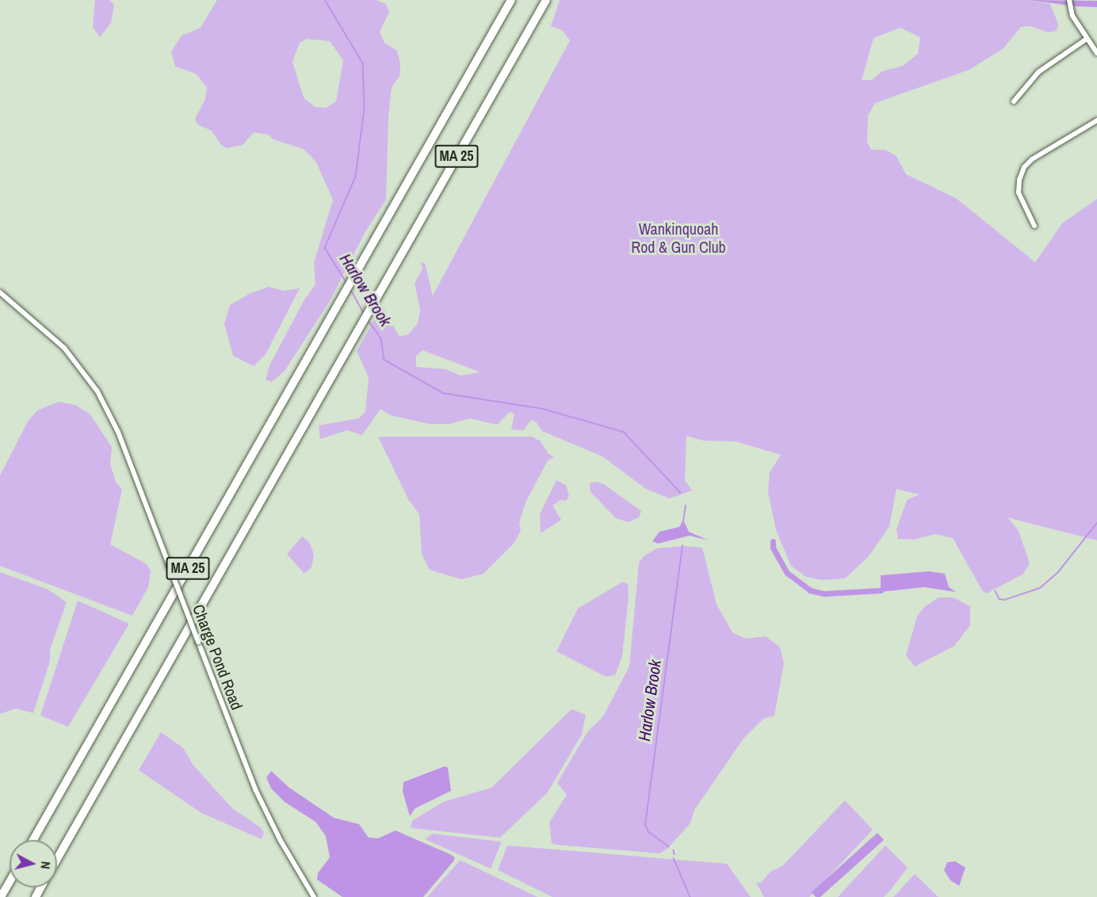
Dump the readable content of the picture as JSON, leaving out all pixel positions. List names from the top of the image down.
{
  "streets": {
    "highway": ["MA 25"],
    "street": ["Charge Pond Road"]
  },
  "water": ["Harlow Brook"],
  "parks": ["Wankinquoah Rod & Gun Club"],
  "north": "right"
}
